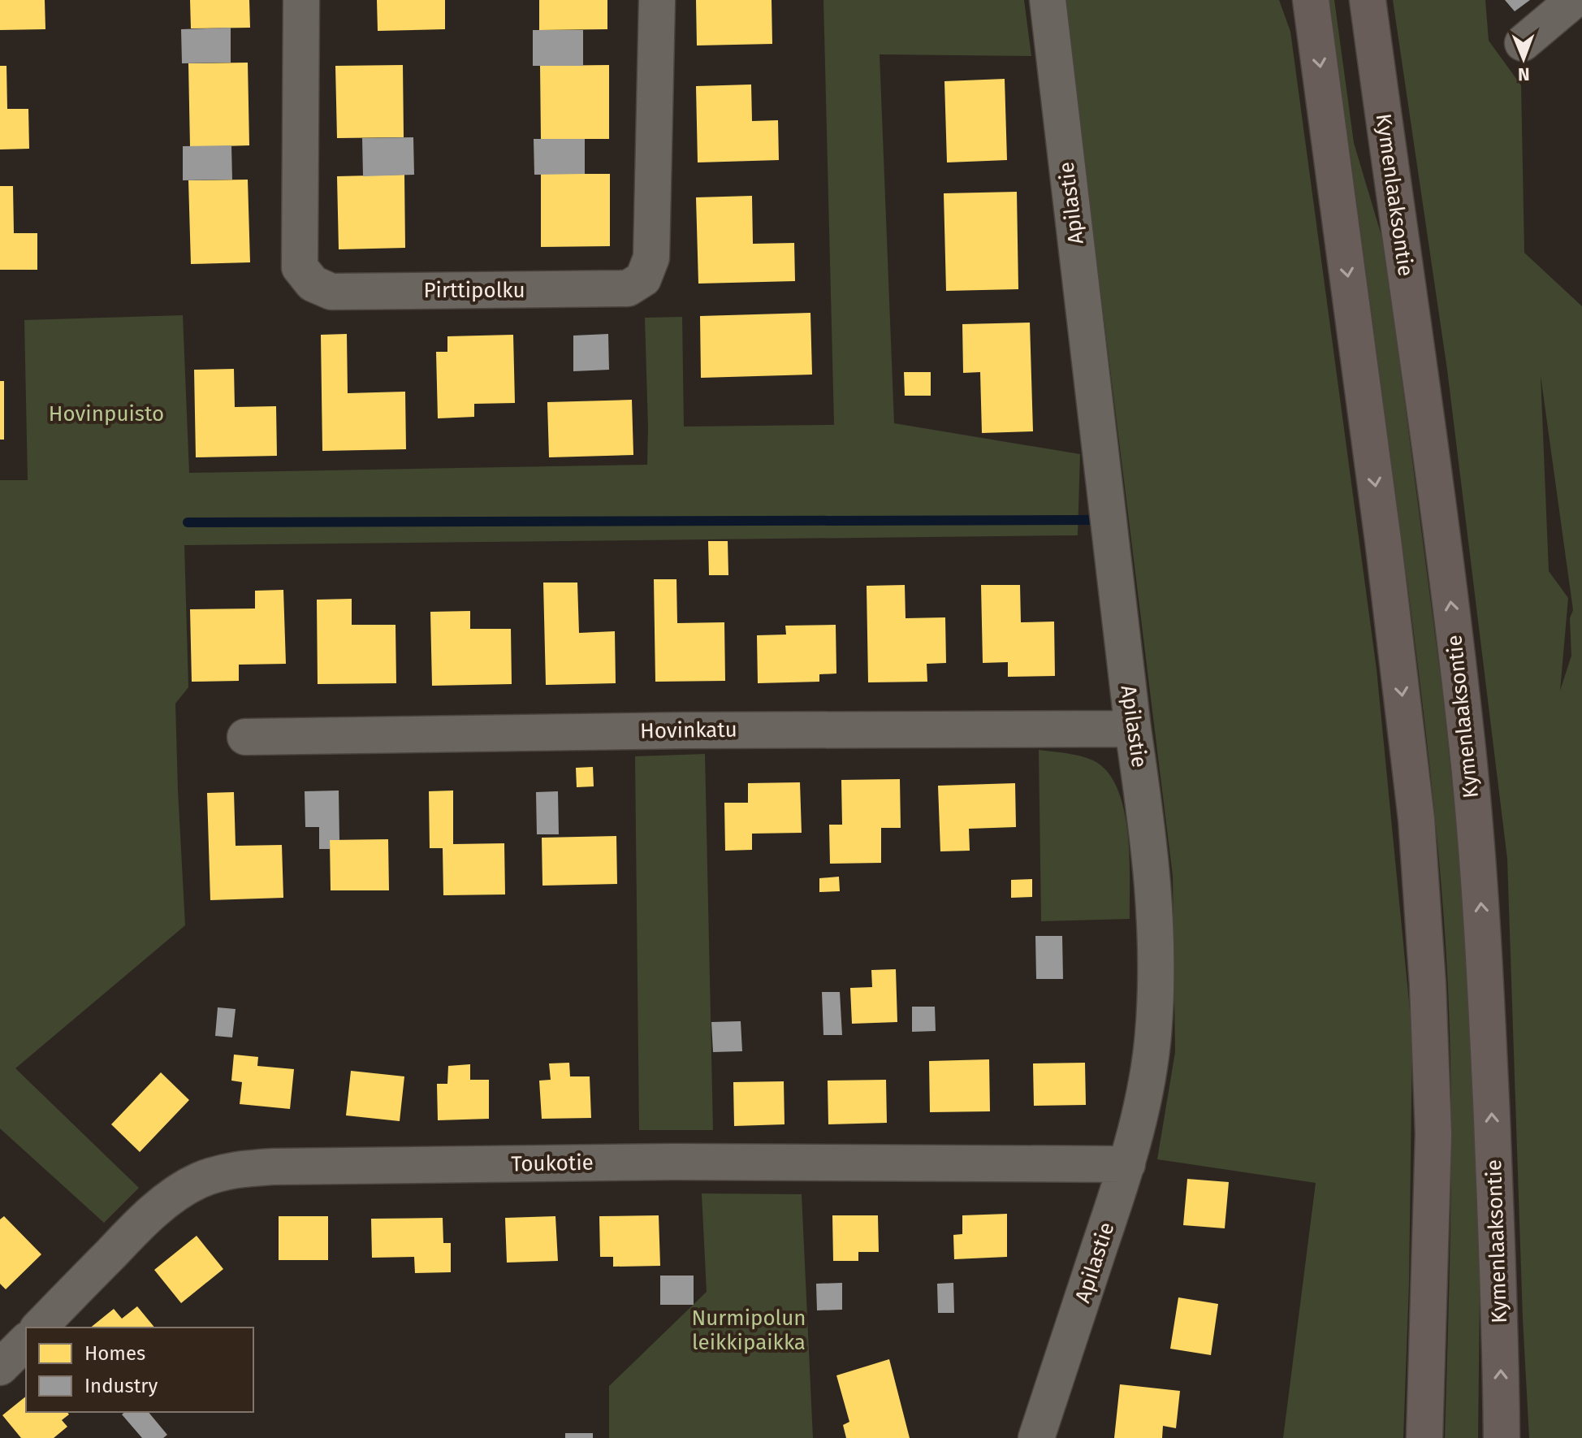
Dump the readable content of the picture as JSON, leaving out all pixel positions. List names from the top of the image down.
{
  "streets": {
    "main road": ["Kymenlaaksontie"],
    "street": [
      "Apilastie",
      "Pirttipolku",
      "Hovinkatu",
      "Toukotie"
    ]
  },
  "crossings": [
    ["Apilastie", "Hovinkatu"],
    ["Apilastie", "Toukotie"]
  ],
  "parks": ["Hovinpuisto", "Nurmipolun leikkipaikka"],
  "legend": ["Homes", "Industry"],
  "north": "bottom"
}
